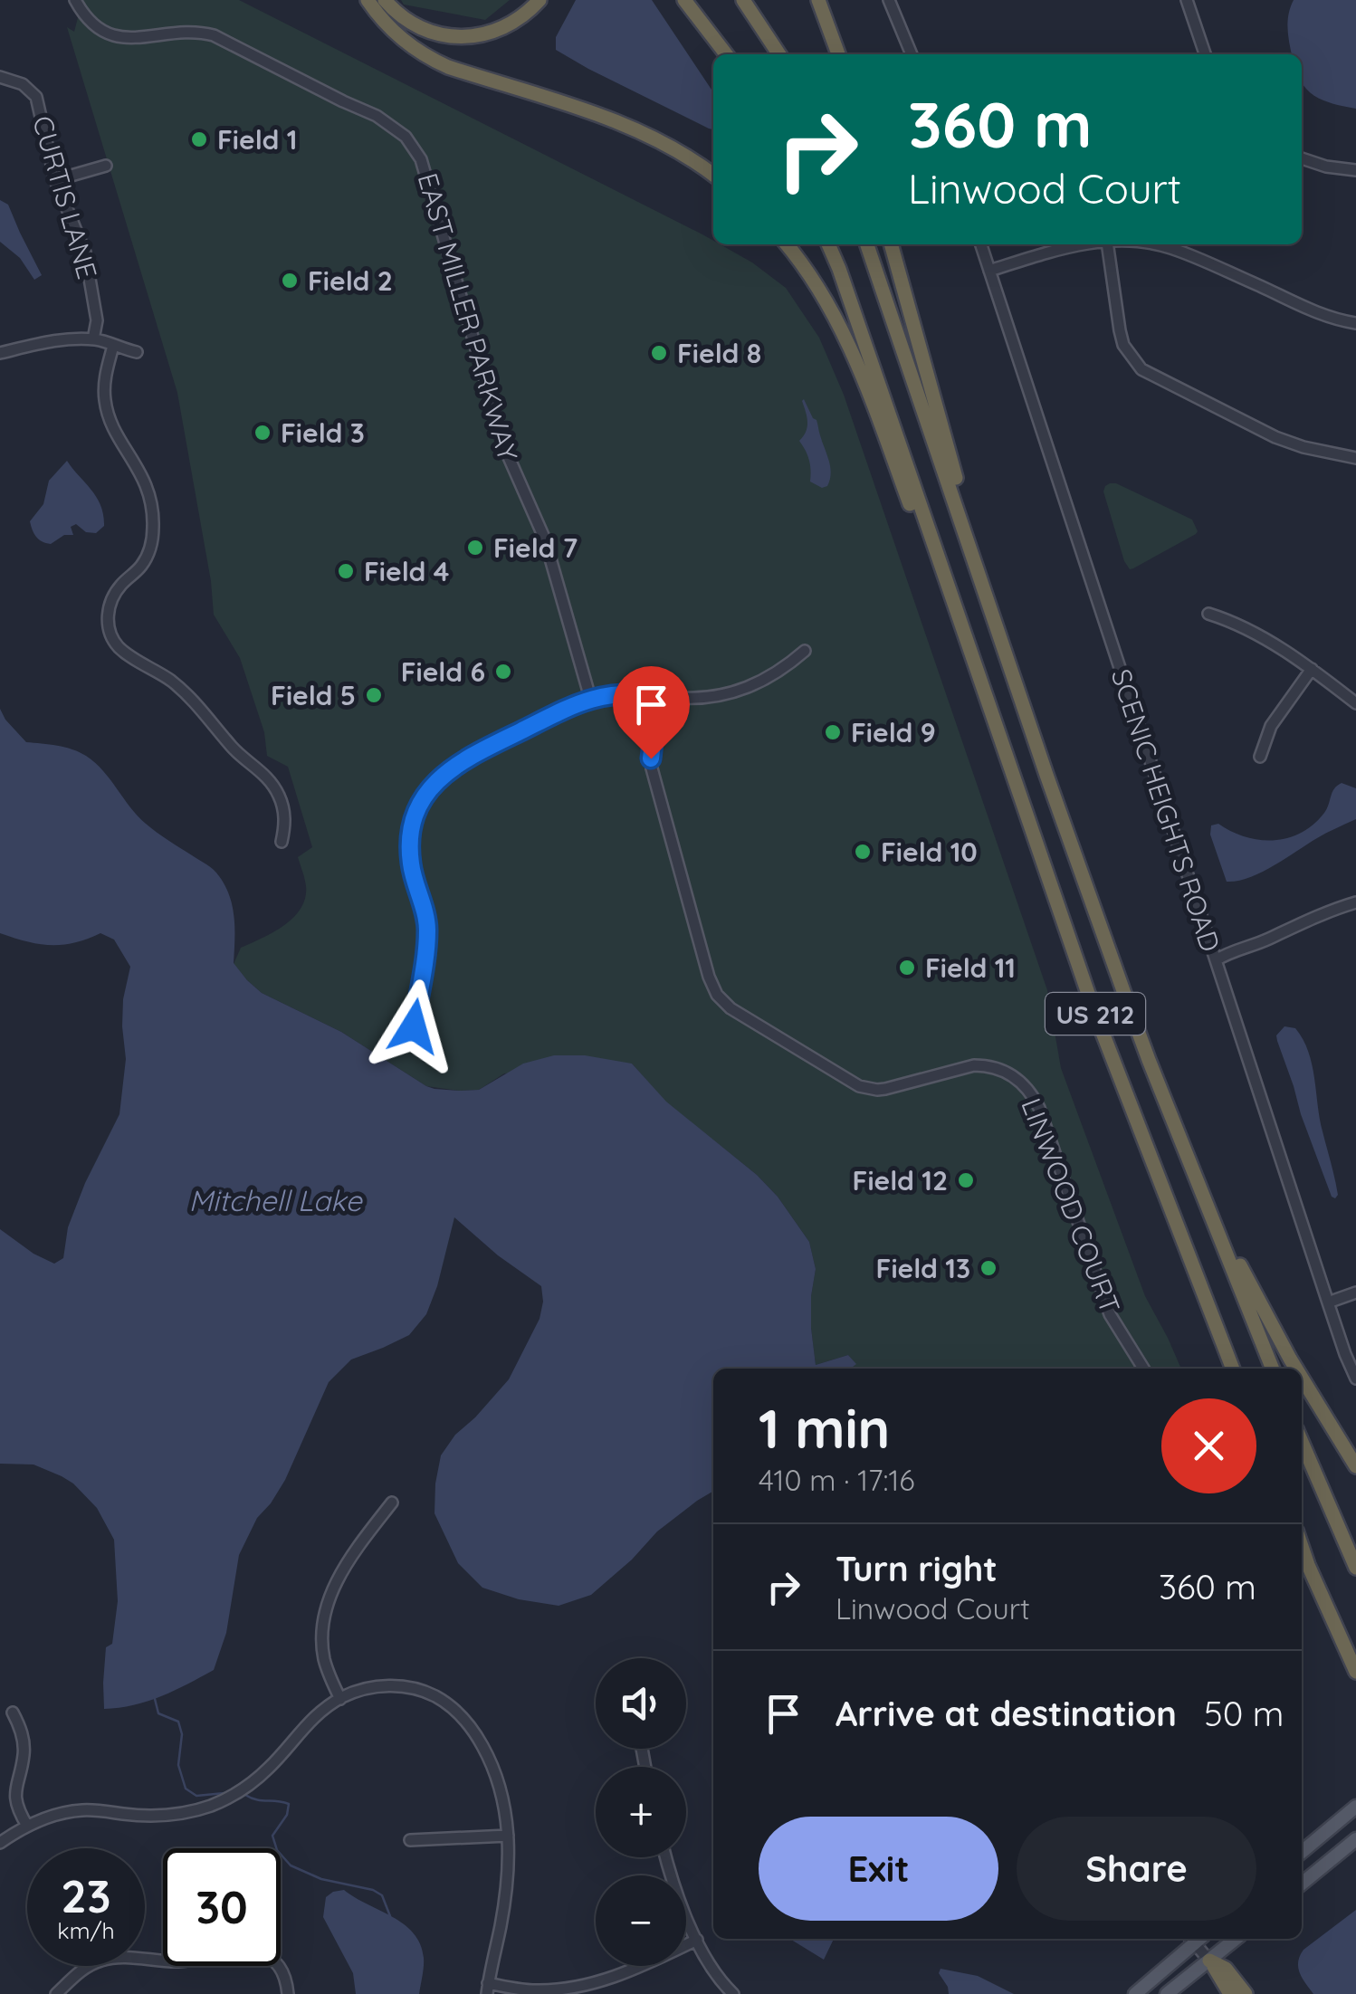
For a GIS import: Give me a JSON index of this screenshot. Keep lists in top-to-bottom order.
{
  "streets": {
    "highway": ["US 212"],
    "street": [
      "CURTIS LANE",
      "EAST MILLER PARKWAY",
      "SCENIC HEIGHTS ROAD",
      "LINWOOD COURT"
    ]
  },
  "water": ["Mitchell Lake"],
  "places": [
    "Field 1",
    "Field 2",
    "Field 8",
    "Field 3",
    "Field 7",
    "Field 4",
    "Field 6",
    "Field 5",
    "Field 9",
    "Field 10",
    "Field 11",
    "Field 12",
    "Field 13"
  ],
  "page": {
    "turn": ["360 m", "Linwood Court"],
    "heading": ["1 min", "410 m · 17:16"],
    "list": [
      {
        "name": "Turn right",
        "note": "Linwood Court",
        "value": "360 m"
      },
      {
        "name": "Arrive at destination",
        "value": "50 m"
      }
    ],
    "map_buttons": ["+", "−"],
    "buttons": ["Exit", "Share"],
    "speed": "23 km/h",
    "limit": "30"
  }
}
